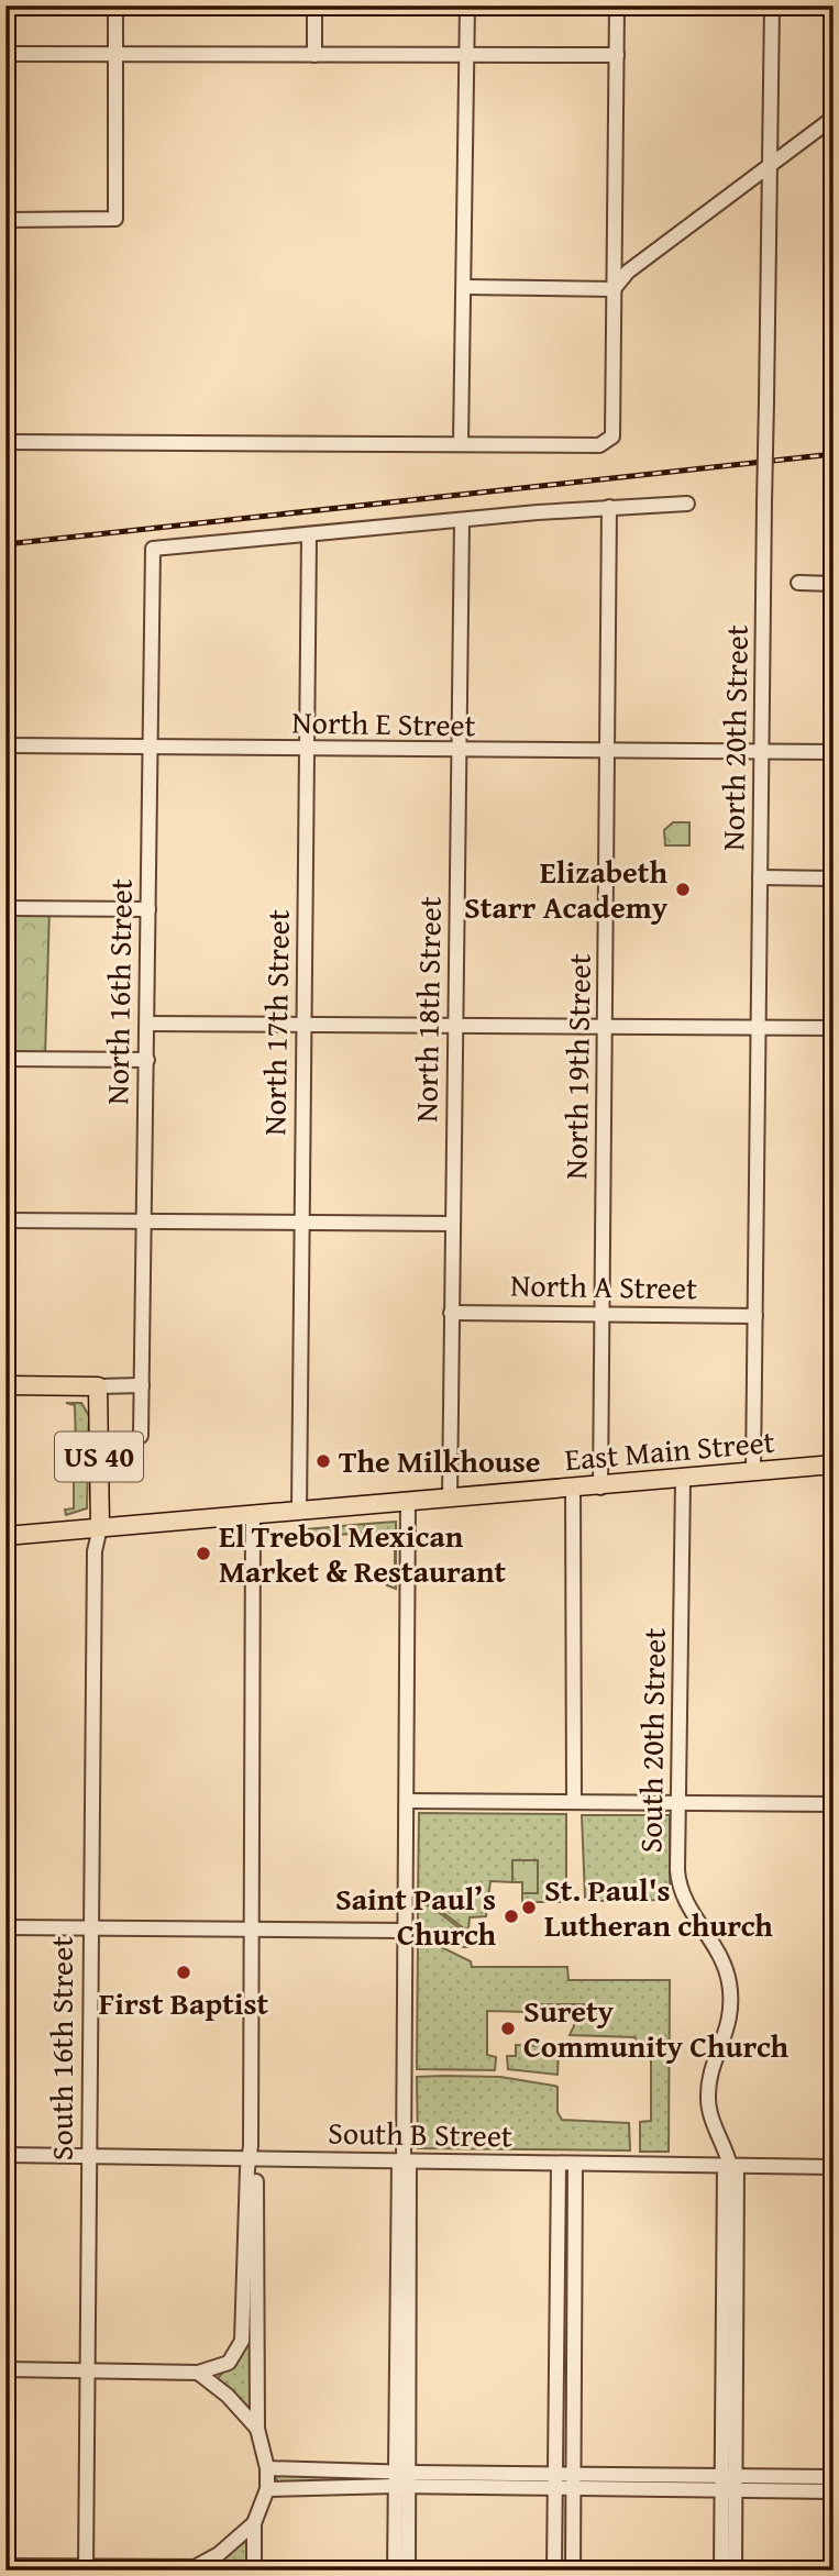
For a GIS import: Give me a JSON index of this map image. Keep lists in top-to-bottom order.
{
  "streets": {
    "main road": ["East Main Street", "US 40"],
    "street": [
      "North E Street",
      "North 20th Street",
      "North 16th Street",
      "North 18th Street",
      "North 17th Street",
      "North 19th Street",
      "North A Street",
      "South 20th Street",
      "South 16th Street",
      "South B Street"
    ]
  },
  "crossings": [
    ["North E Street", "North 20th Street"],
    ["North E Street", "North 16th Street"],
    ["North E Street", "North 18th Street"],
    ["North E Street", "North 17th Street"],
    ["North E Street", "North 19th Street"],
    ["North 20th Street", "North A Street"],
    ["North 20th Street", "East Main Street"],
    ["North 16th Street", "North 17th Street"],
    ["North 18th Street", "North A Street"],
    ["North 18th Street", "East Main Street"],
    ["North 17th Street", "East Main Street"],
    ["North 19th Street", "North A Street"],
    ["North 19th Street", "East Main Street"],
    ["East Main Street", "US 40"],
    ["East Main Street", "South 20th Street"],
    ["East Main Street", "South 16th Street"],
    ["US 40", "South 16th Street"],
    ["South 20th Street", "South B Street"],
    ["South 16th Street", "South B Street"]
  ],
  "places": [
    "Elizabeth Starr Academy",
    "The Milkhouse",
    "El Trebol Mexican Market & Restaurant",
    "St. Paul's Lutheran church",
    "Saint Paul’s Church",
    "First Baptist",
    "Surety Community Church"
  ]
}
